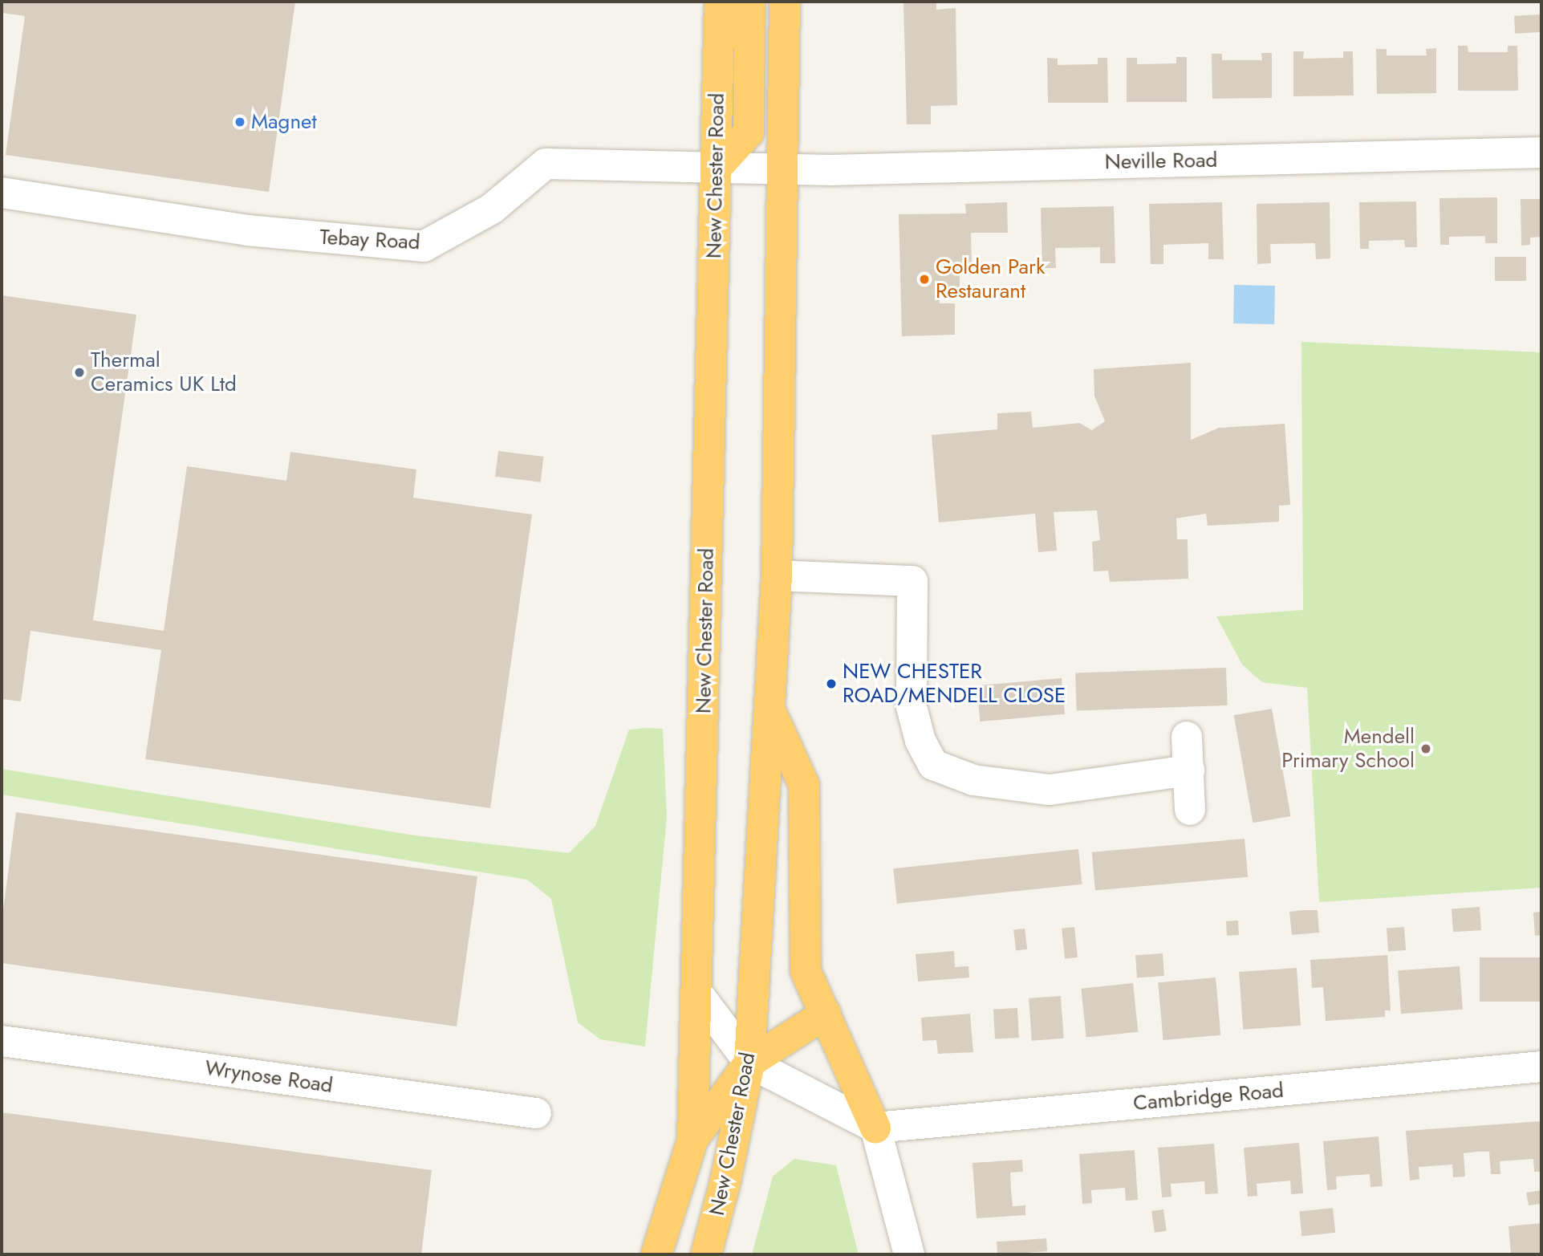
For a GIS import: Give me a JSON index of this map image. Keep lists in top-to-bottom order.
{
  "streets": {
    "highway": ["New Chester Road"],
    "street": [
      "Neville Road",
      "Tebay Road",
      "Wrynose Road",
      "Cambridge Road"
    ]
  },
  "crossings": [
    ["Neville Road", "New Chester Road"],
    ["Neville Road", "Tebay Road"],
    ["New Chester Road", "Tebay Road"]
  ],
  "places": [
    "Magnet",
    "Golden Park Restaurant",
    "Thermal Ceramics UK Ltd",
    "NEW CHESTER ROAD/MENDELL CLOSE",
    "Mendell Primary School"
  ]
}
